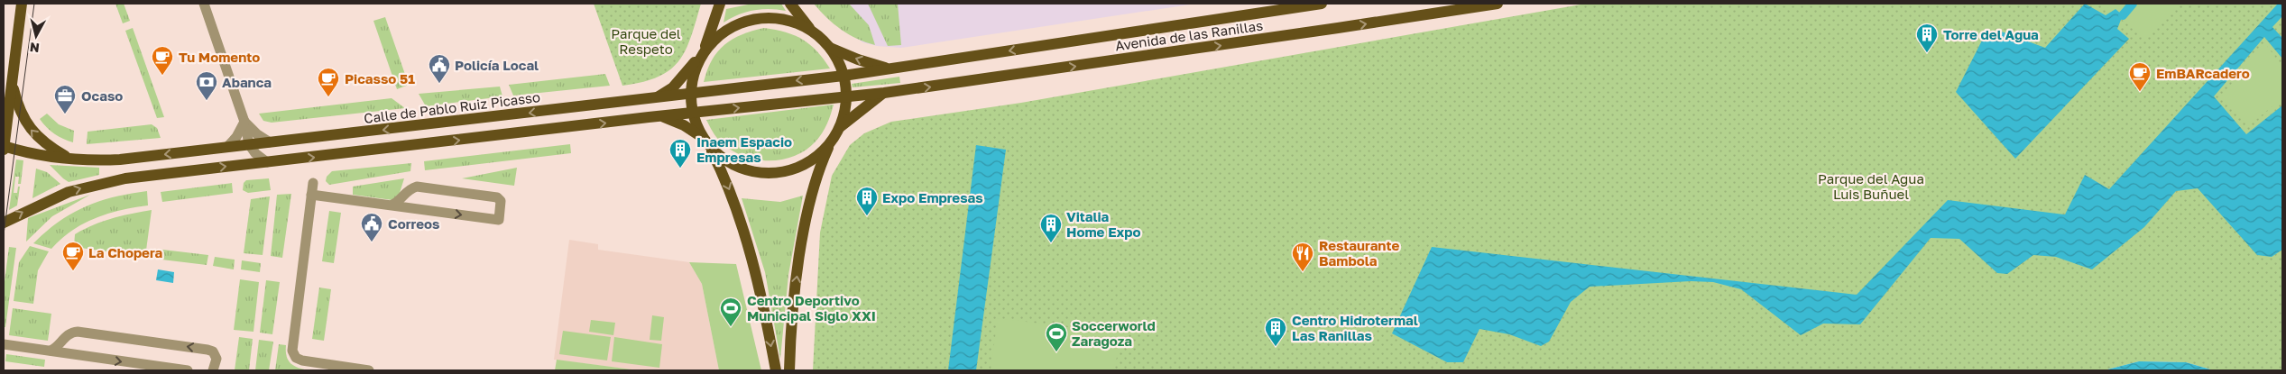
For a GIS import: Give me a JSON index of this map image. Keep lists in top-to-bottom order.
{
  "streets": {
    "main road": ["Avenida de las Ranillas", "Calle de Pablo Ruiz Picasso"]
  },
  "crossings": [
    ["Avenida de las Ranillas", "Calle de Pablo Ruiz Picasso"]
  ],
  "parks": ["Parque del Respeto", "Parque del Agua Luis Buñuel"],
  "places": {
    "building": [
      "Torre del Agua",
      "Inaem Espacio Empresas",
      "Expo Empresas",
      "Vitalia Home Expo",
      "Centro Hidrotermal Las Ranillas"
    ],
    "cafe": [
      "Tu Momento",
      "EmBARcadero",
      "Picasso 51",
      "La Chopera"
    ],
    "public building": ["Policía Local", "Correos"],
    "bank": ["Abanca"],
    "office": ["Ocaso"],
    "restaurant": ["Restaurante Bambola"],
    "sports": ["Centro Deportivo Municipal Siglo XXI", "Soccerworld Zaragoza"]
  },
  "north": "bottom"
}
